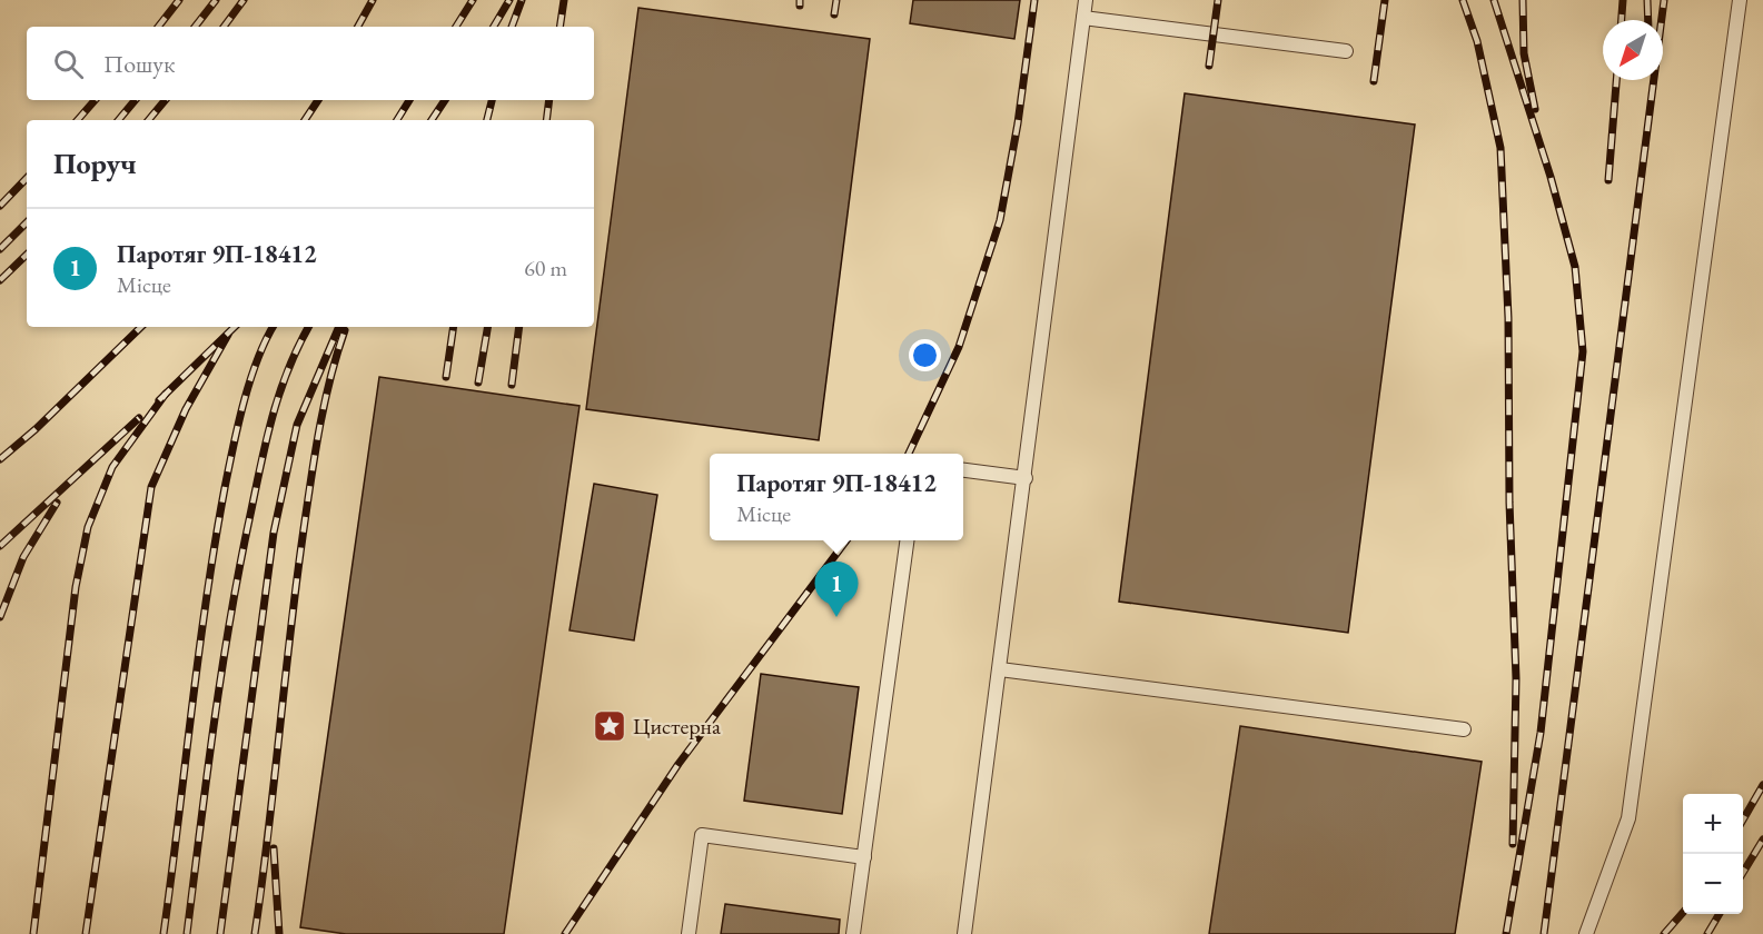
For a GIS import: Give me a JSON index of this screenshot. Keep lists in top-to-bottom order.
{
  "places": {
    "place": ["Цистерна"]
  },
  "north": "bottom left",
  "page": {
    "search": "Пошук",
    "heading": "Поруч",
    "list": [
      {
        "mark": "1",
        "name": "Паротяг 9П-18412",
        "note": "Місце",
        "value": "60 m"
      }
    ],
    "popup": ["Паротяг 9П-18412", "Місце"],
    "pins": "1",
    "map_buttons": ["+", "−"]
  }
}
